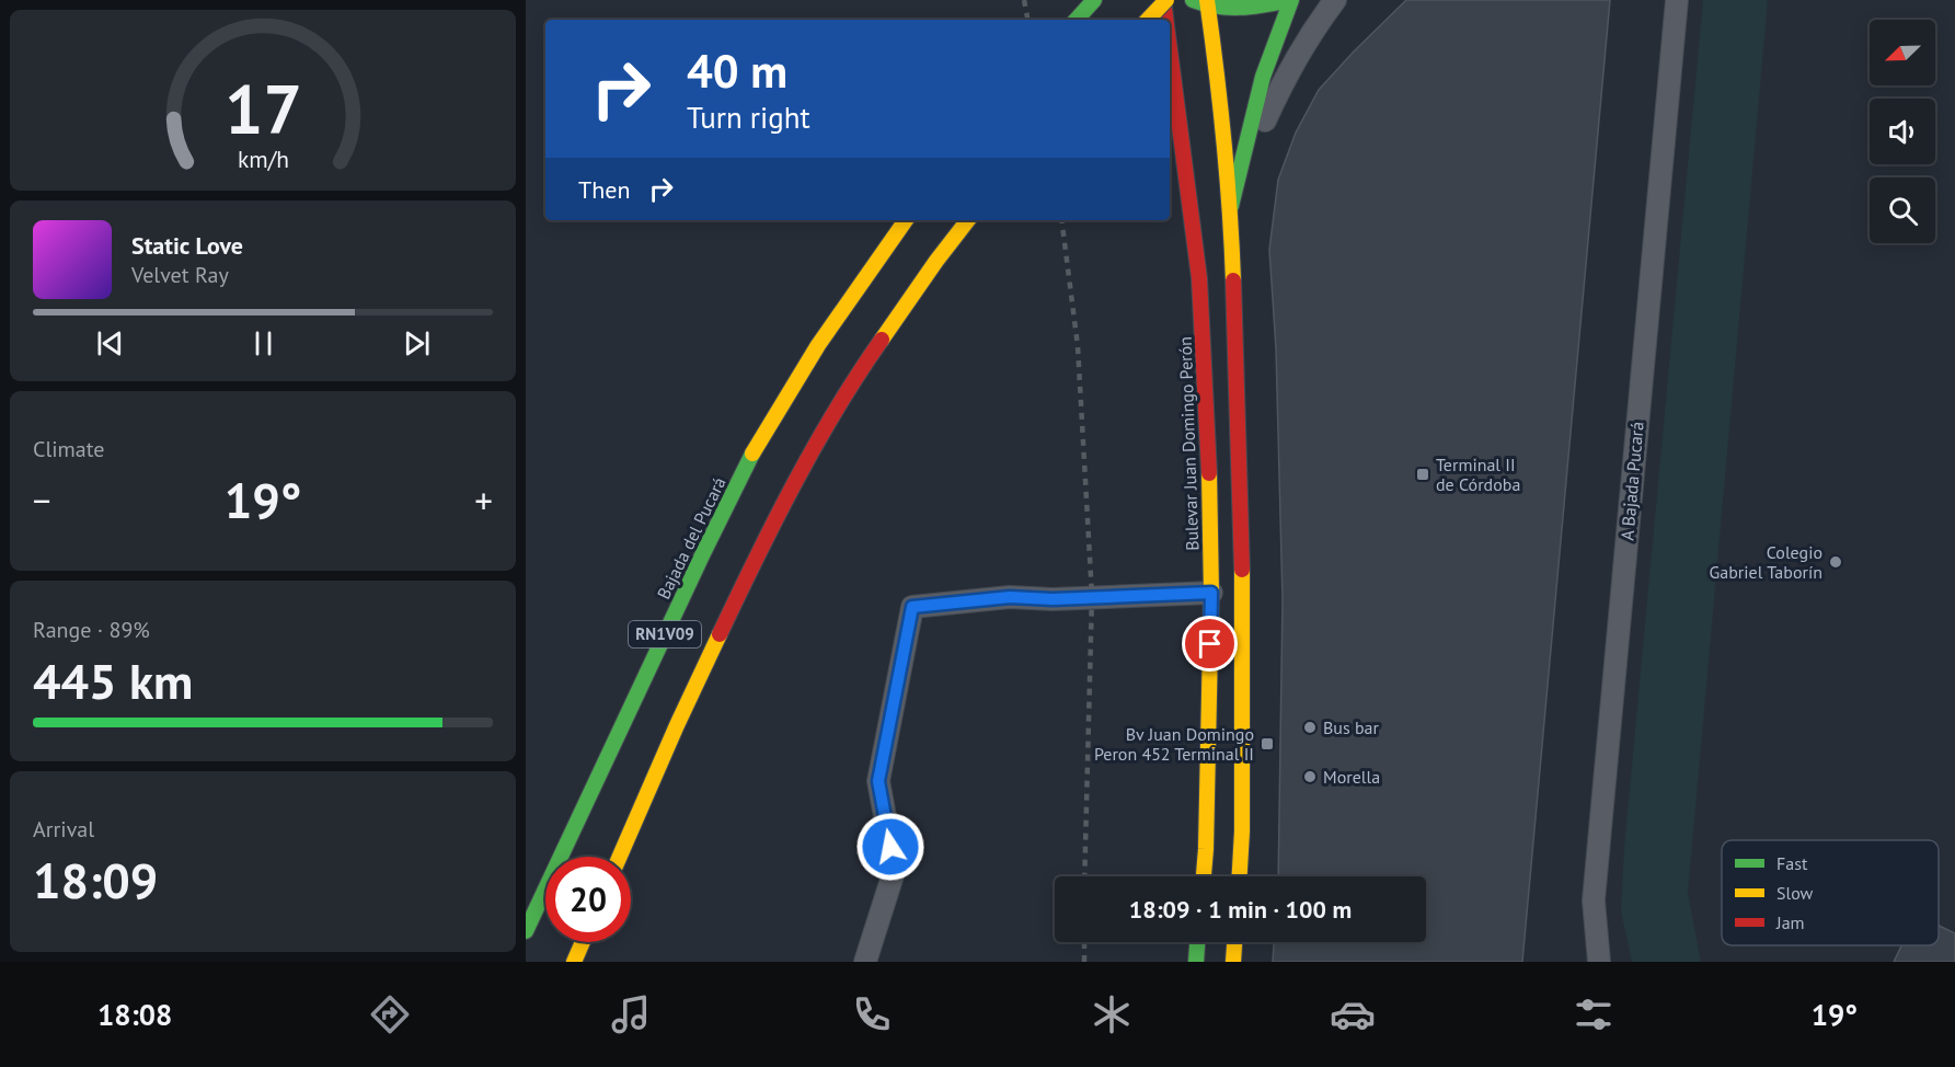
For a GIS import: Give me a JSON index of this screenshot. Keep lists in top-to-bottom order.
{
  "streets": {
    "main road": ["Bulevar Juan Domingo Perón", "Bajada del Pucará", "RN1V09"],
    "lane": ["A Bajada Pucará"]
  },
  "places": {
    "transit": ["Terminal II de Córdoba", "Bv Juan Domingo Peron 452 Terminal II"],
    "other": ["Colegio Gabriel Taborín", "Bus bar", "Morella"]
  },
  "legend": ["Fast", "Slow", "Jam"],
  "north": "bottom left",
  "page": {
    "turn": ["40 m", "Turn right"],
    "then": "Then",
    "song": ["Static Love", "Velvet Ray"],
    "tile": [
      "Climate",
      ["Range · 89%", "445 km"],
      ["Arrival", "18:09"]
    ],
    "heat": ["−", "19°", "+"],
    "limit": "20",
    "trip": "18:09 · 1 min · 100 m",
    "tabs": ["18:08", "19°"],
    "gauge": ["17", "km/h"]
  }
}
